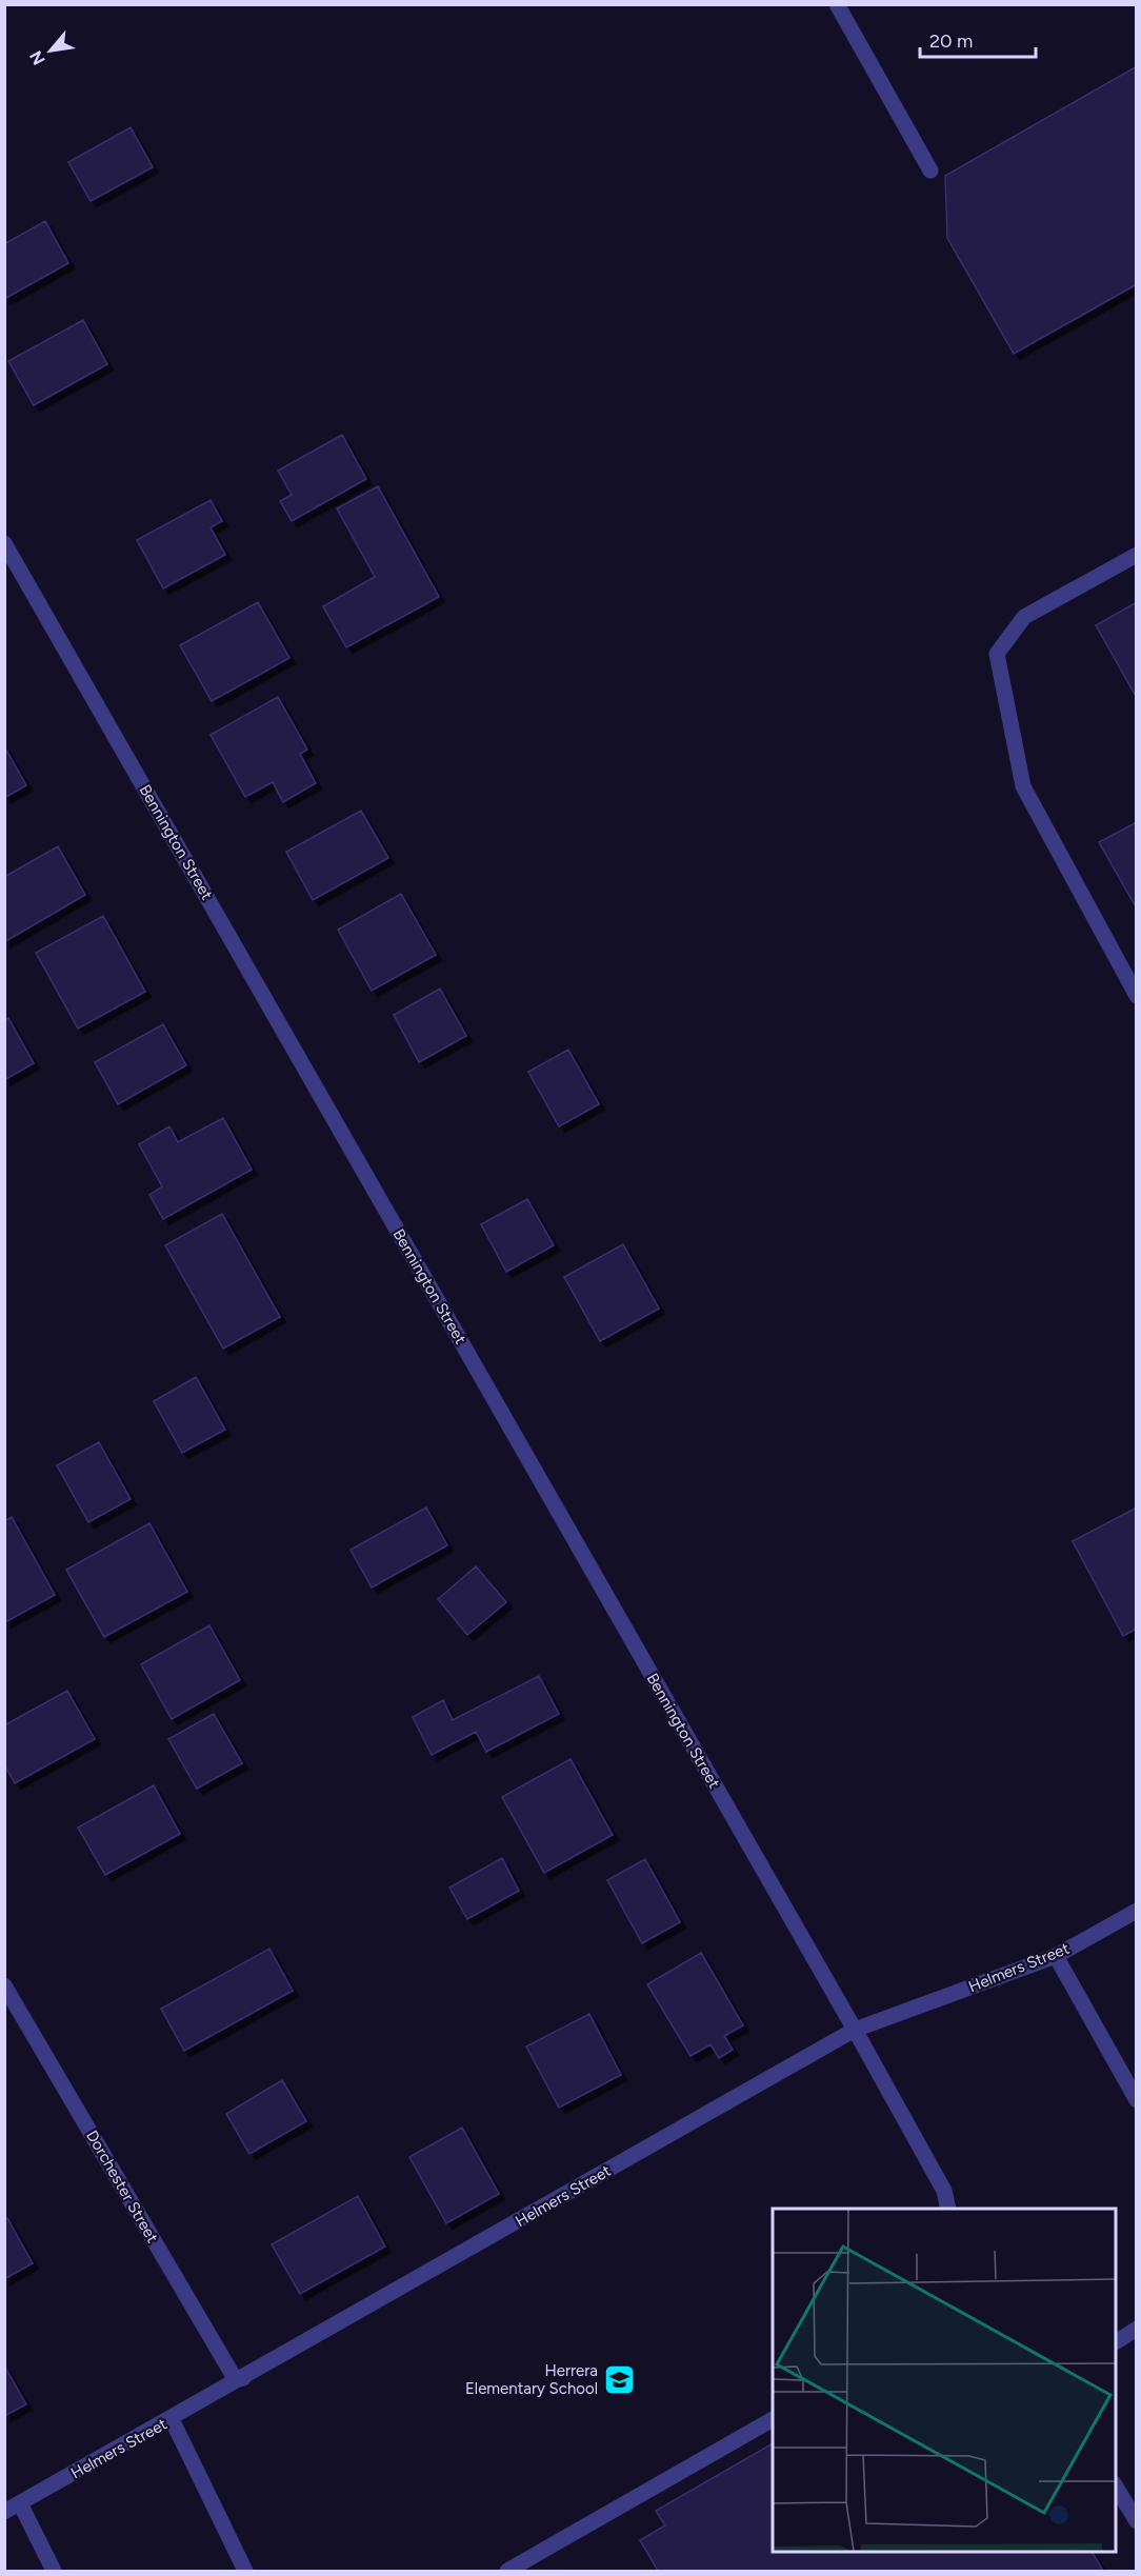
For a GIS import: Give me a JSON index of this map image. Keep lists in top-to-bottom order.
{
  "streets": {
    "street": ["Bennington Street", "Helmers Street", "Dorchester Street"]
  },
  "crossings": [
    ["Bennington Street", "Helmers Street"],
    ["Helmers Street", "Dorchester Street"]
  ],
  "places": {
    "school or university": ["Herrera Elementary School"]
  },
  "scale_bar": "20 m",
  "north": "bottom left"
}
